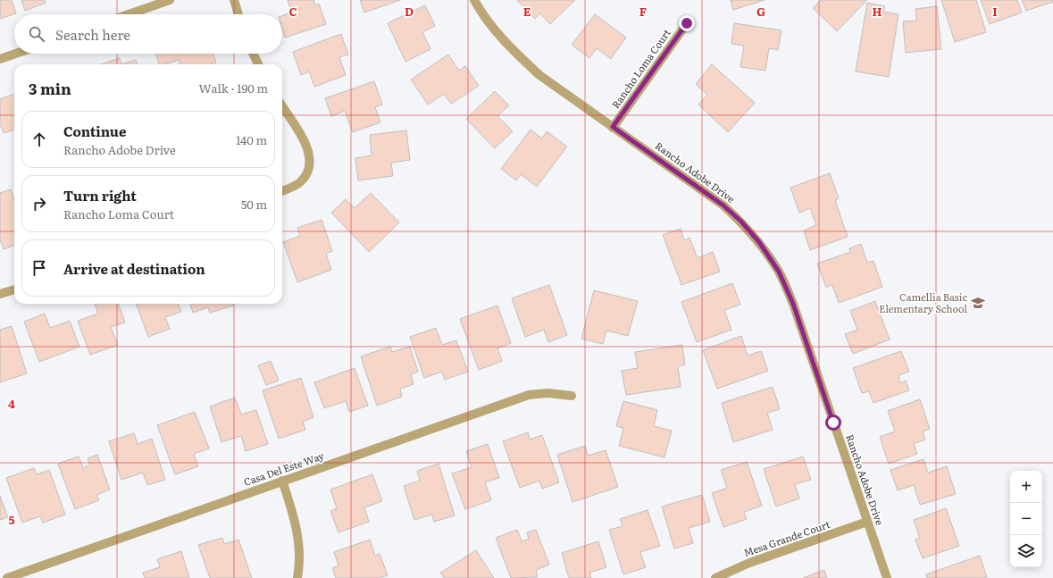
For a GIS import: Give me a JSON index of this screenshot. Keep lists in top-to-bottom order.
{
  "streets": {
    "street": [
      "Rancho Loma Court",
      "Rancho Adobe Drive",
      "Casa Del Este Way",
      "Mesa Grande Court"
    ]
  },
  "crossings": [
    ["Rancho Loma Court", "Rancho Adobe Drive"],
    ["Rancho Adobe Drive", "Mesa Grande Court"]
  ],
  "places": {
    "school or university": ["Camellia Basic Elementary School"]
  },
  "page": {
    "search": "Search here",
    "heading": ["3 min", "Walk · 190 m"],
    "list": [
      ["Continue", "Rancho Adobe Drive", "140 m"],
      ["Turn right", "Rancho Loma Court", "50 m"],
      "Arrive at destination"
    ],
    "map_buttons": ["+", "−"]
  },
  "grid": {
    "columns": [
      "C",
      "D",
      "E",
      "F",
      "G",
      "H",
      "I"
    ],
    "rows": ["4", "5"]
  }
}
